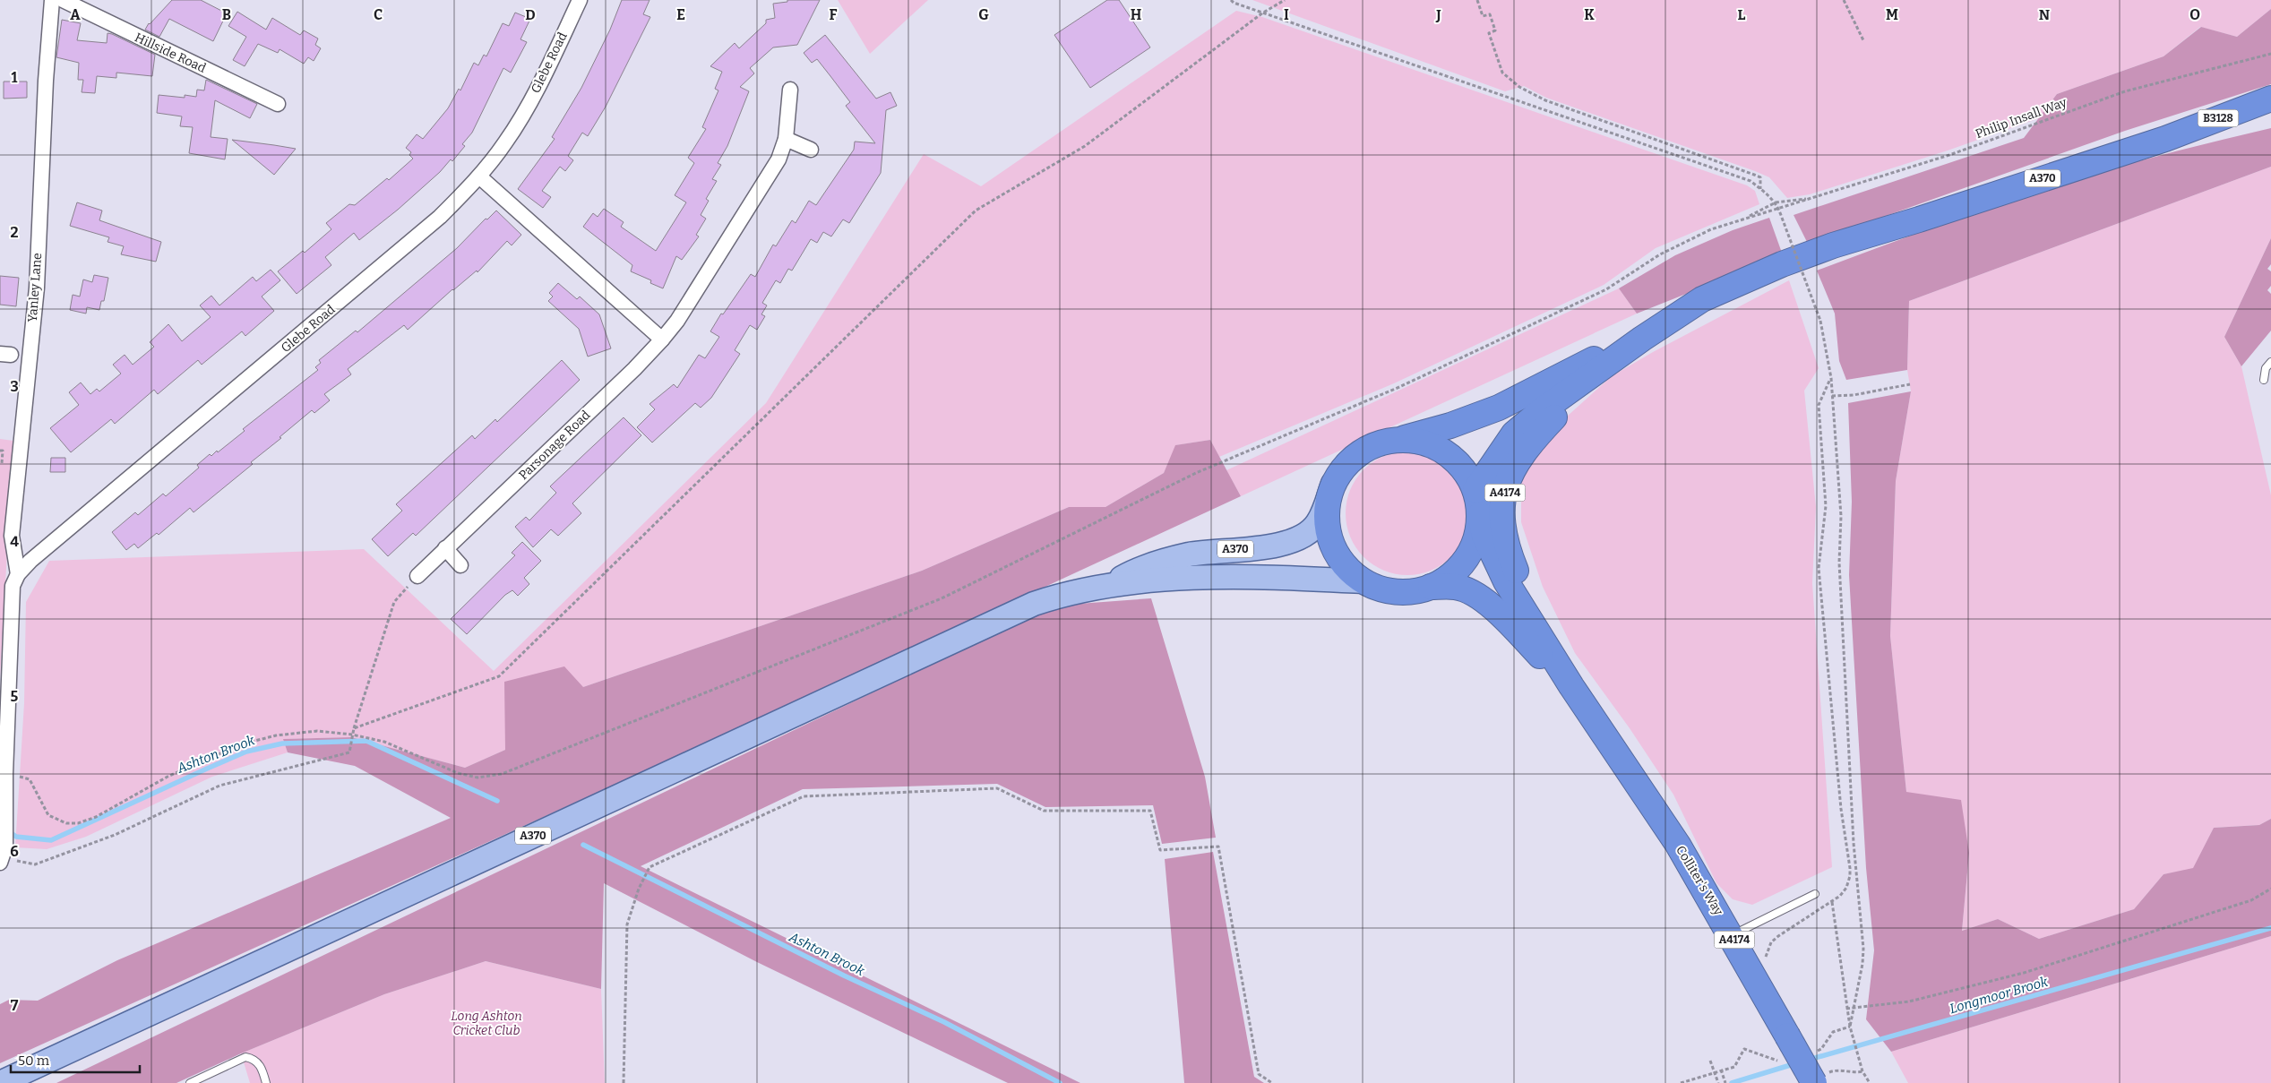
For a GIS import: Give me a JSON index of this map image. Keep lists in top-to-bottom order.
{
  "streets": {
    "highway": [
      "B3128",
      "A370",
      "A4174",
      "Colliter's Way"
    ],
    "street": [
      "Hillside Road",
      "Glebe Road",
      "Yanley Lane",
      "Parsonage Road"
    ],
    "path": ["Philip Insall Way"]
  },
  "crossings": [
    ["Glebe Road", "Yanley Lane"],
    ["B3128", "A370"],
    ["A370", "A4174"],
    ["A370", "Colliter's Way"],
    ["A4174", "Colliter's Way"]
  ],
  "water": ["Ashton Brook", "Longmoor Brook"],
  "parks": ["Long Ashton Cricket Club"],
  "scale_bar": "50 m",
  "grid": {
    "columns": [
      "A",
      "B",
      "C",
      "D",
      "E",
      "F",
      "G",
      "H",
      "I",
      "J",
      "K",
      "L",
      "M",
      "N",
      "O"
    ],
    "rows": [
      "1",
      "2",
      "3",
      "4",
      "5",
      "6",
      "7"
    ]
  }
}
